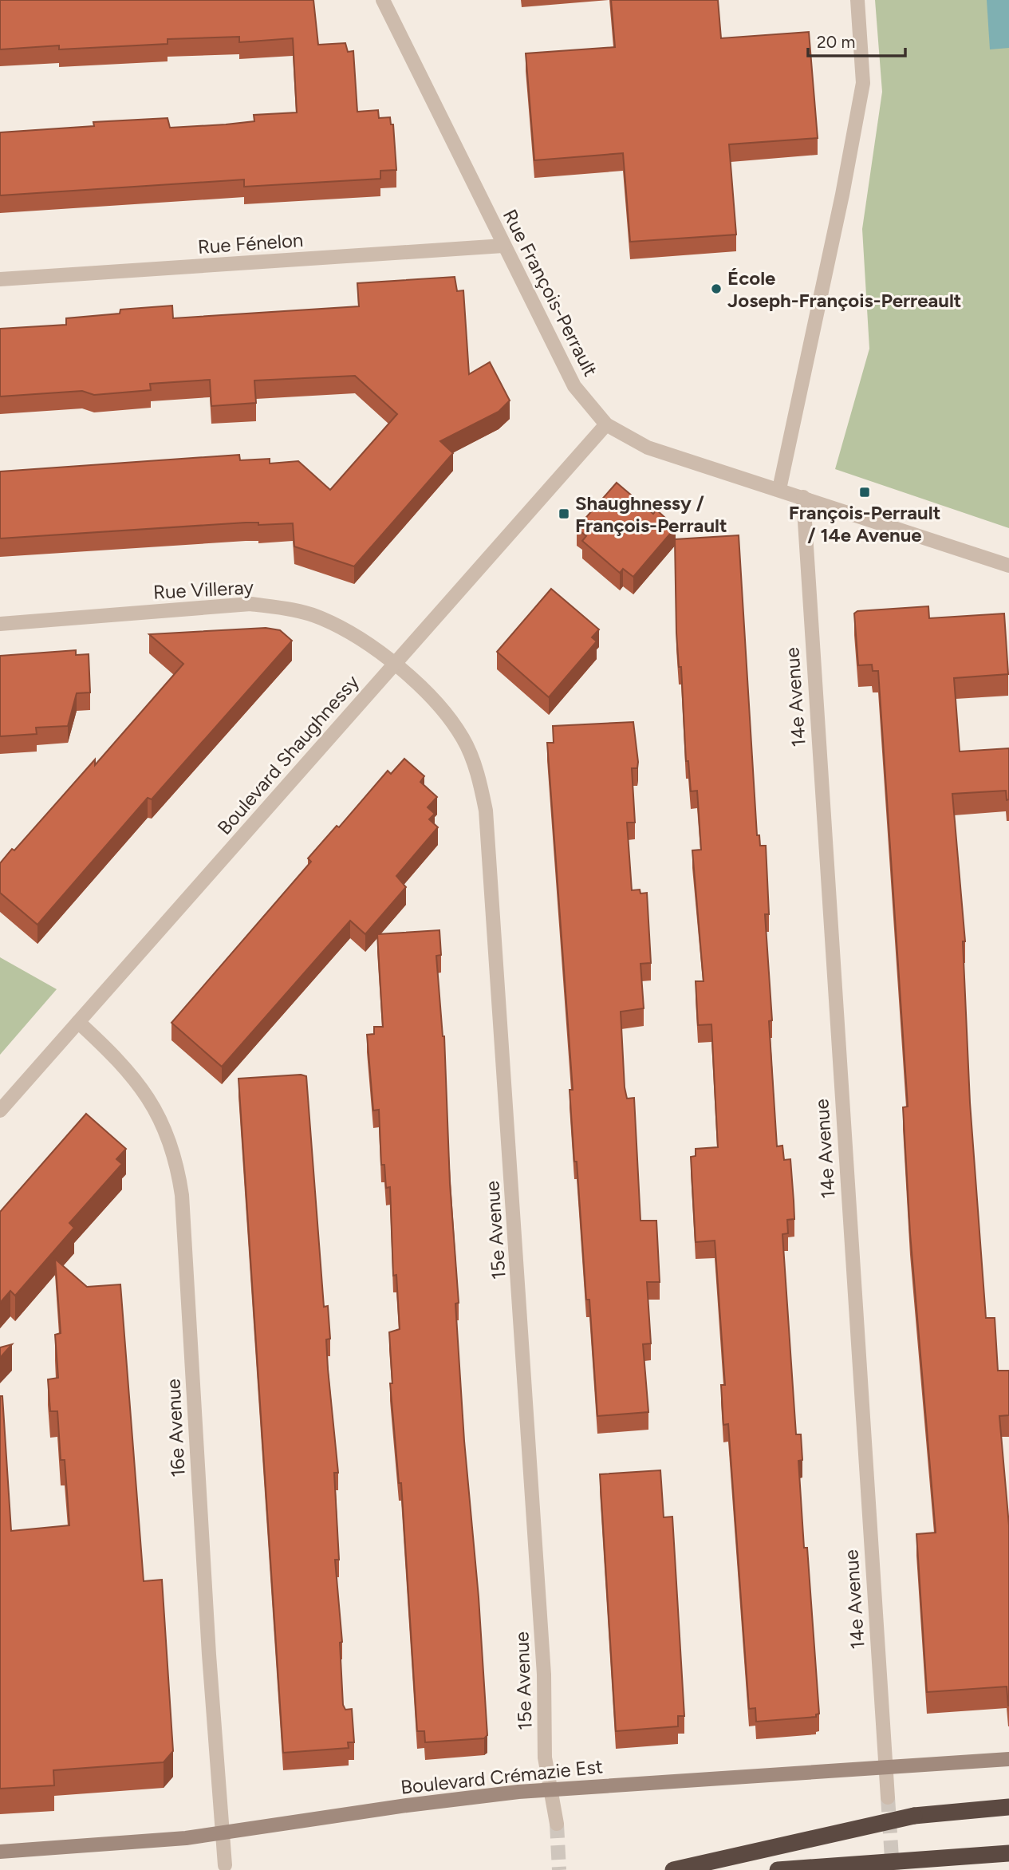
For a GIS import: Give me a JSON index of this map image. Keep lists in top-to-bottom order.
{
  "streets": {
    "main road": ["Boulevard Crémazie Est"],
    "street": [
      "Rue Fénelon",
      "Rue François-Perrault",
      "Rue Villeray",
      "14e Avenue",
      "Boulevard Shaughnessy",
      "15e Avenue",
      "16e Avenue"
    ]
  },
  "crossings": [
    ["Rue Fénelon", "Rue François-Perrault"],
    ["Rue François-Perrault", "14e Avenue"],
    ["Rue François-Perrault", "Boulevard Shaughnessy"],
    ["Rue Villeray", "Boulevard Shaughnessy"],
    ["Rue Villeray", "15e Avenue"],
    ["14e Avenue", "Boulevard Crémazie Est"],
    ["Boulevard Shaughnessy", "15e Avenue"],
    ["Boulevard Shaughnessy", "16e Avenue"],
    ["15e Avenue", "Boulevard Crémazie Est"],
    ["16e Avenue", "Boulevard Crémazie Est"]
  ],
  "places": {
    "other": ["École Joseph-François-Perreault"],
    "transit": ["François-Perrault / 14e Avenue", "Shaughnessy / François-Perrault"]
  },
  "scale_bar": "20 m"
}
